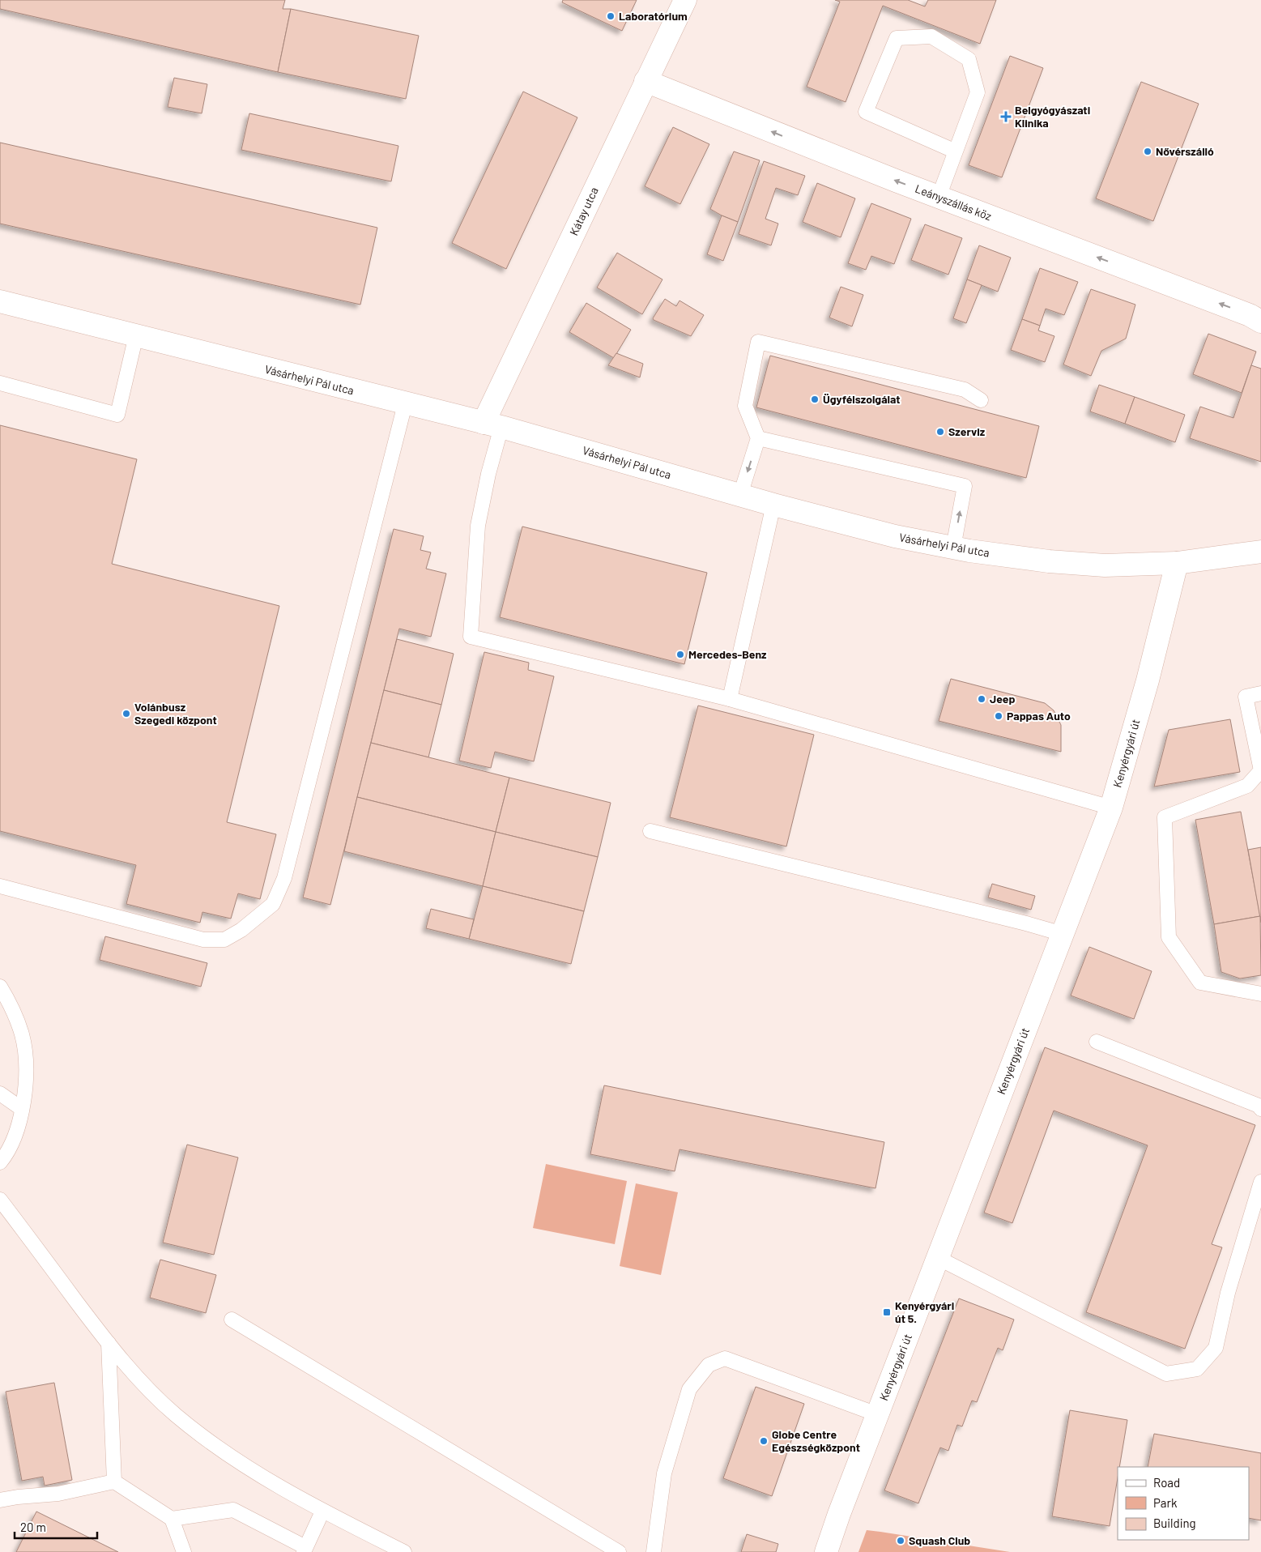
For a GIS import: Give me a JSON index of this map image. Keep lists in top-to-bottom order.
{
  "streets": {
    "street": [
      "Leányszállás köz",
      "Kátay utca",
      "Vásárhelyi Pál utca",
      "Kenyérgyári út"
    ]
  },
  "crossings": [
    ["Leányszállás köz", "Kátay utca"],
    ["Kátay utca", "Vásárhelyi Pál utca"],
    ["Vásárhelyi Pál utca", "Kenyérgyári út"]
  ],
  "one_way": ["Leányszállás köz"],
  "places": {
    "other": [
      "Laboratórium",
      "Nővérszálló",
      "Ügyfélszolgálat",
      "Szerviz",
      "Mercedes-Benz",
      "Jeep",
      "Volánbusz Szegedi központ",
      "Pappas Auto",
      "Globe Centre Egészségközpont",
      "Squash Club"
    ],
    "health": ["Belgyógyászati Klinika"],
    "transit": ["Kenyérgyári út 5."]
  },
  "legend": ["Road", "Park", "Building"],
  "scale_bar": "20 m"
}
